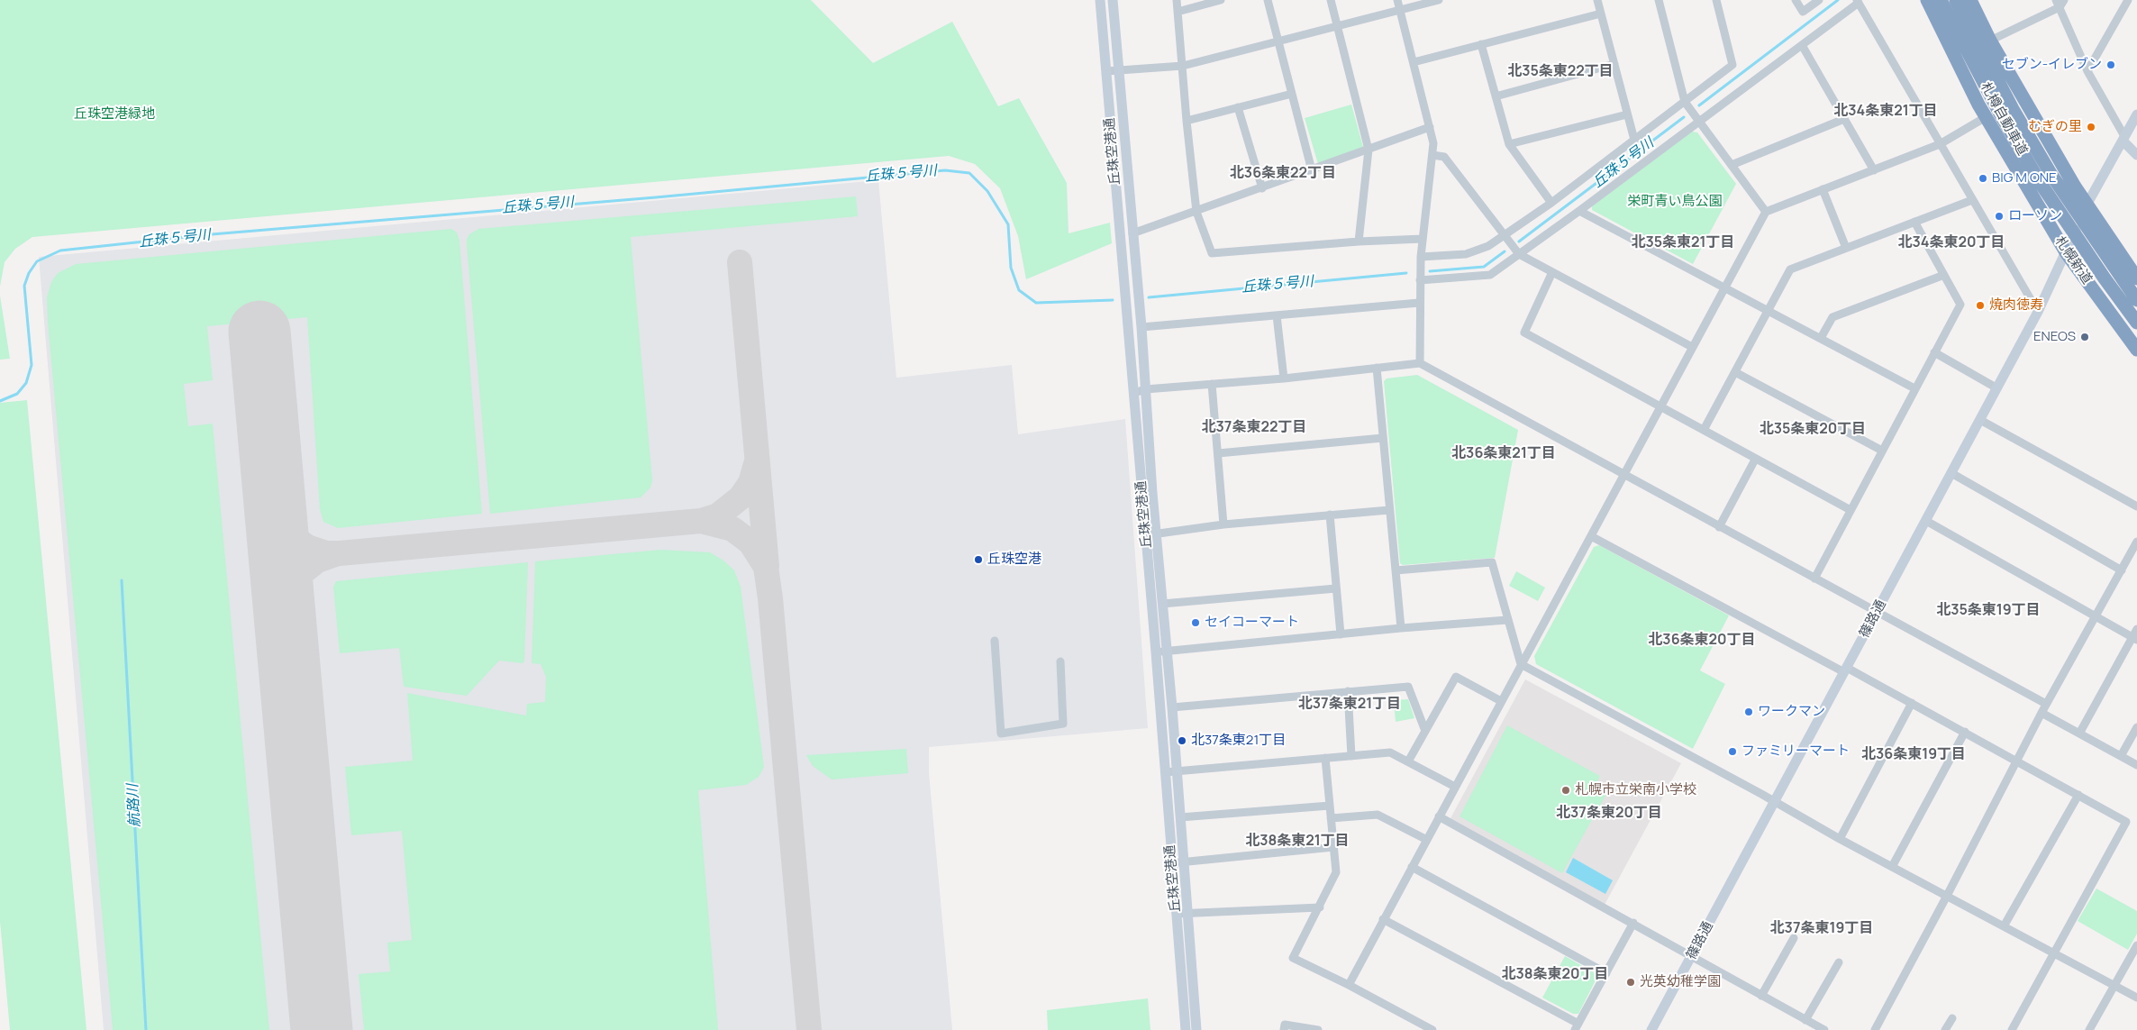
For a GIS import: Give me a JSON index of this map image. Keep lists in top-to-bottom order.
{
  "streets": {
    "highway": ["札樽自動車道", "札幌新道"],
    "main road": ["丘珠空港通", "篠路通"]
  },
  "crossings": [
    ["札幌新道", "篠路通"]
  ],
  "districts": [
    "北35条東22丁目",
    "北34条東21丁目",
    "北36条東22丁目",
    "北35条東21丁目",
    "北34条東20丁目",
    "北37条東22丁目",
    "北35条東20丁目",
    "北36条東21丁目",
    "北35条東19丁目",
    "北36条東20丁目",
    "北37条東21丁目",
    "北36条東19丁目",
    "北37条東20丁目",
    "北38条東21丁目",
    "北37条東19丁目",
    "北38条東20丁目"
  ],
  "water": ["丘珠５号川", "航路川"],
  "parks": ["丘珠空港緑地", "栄町青い鳥公園"],
  "places": [
    "セブン-イレブン",
    "むぎの里",
    "BIG M ONE",
    "ローソン",
    "焼肉徳寿",
    "ENEOS",
    "丘珠空港",
    "セイコーマート",
    "ワークマン",
    "北37条東21丁目",
    "ファミリーマート",
    "札幌市立栄南小学校",
    "光英幼稚学園"
  ]
}
